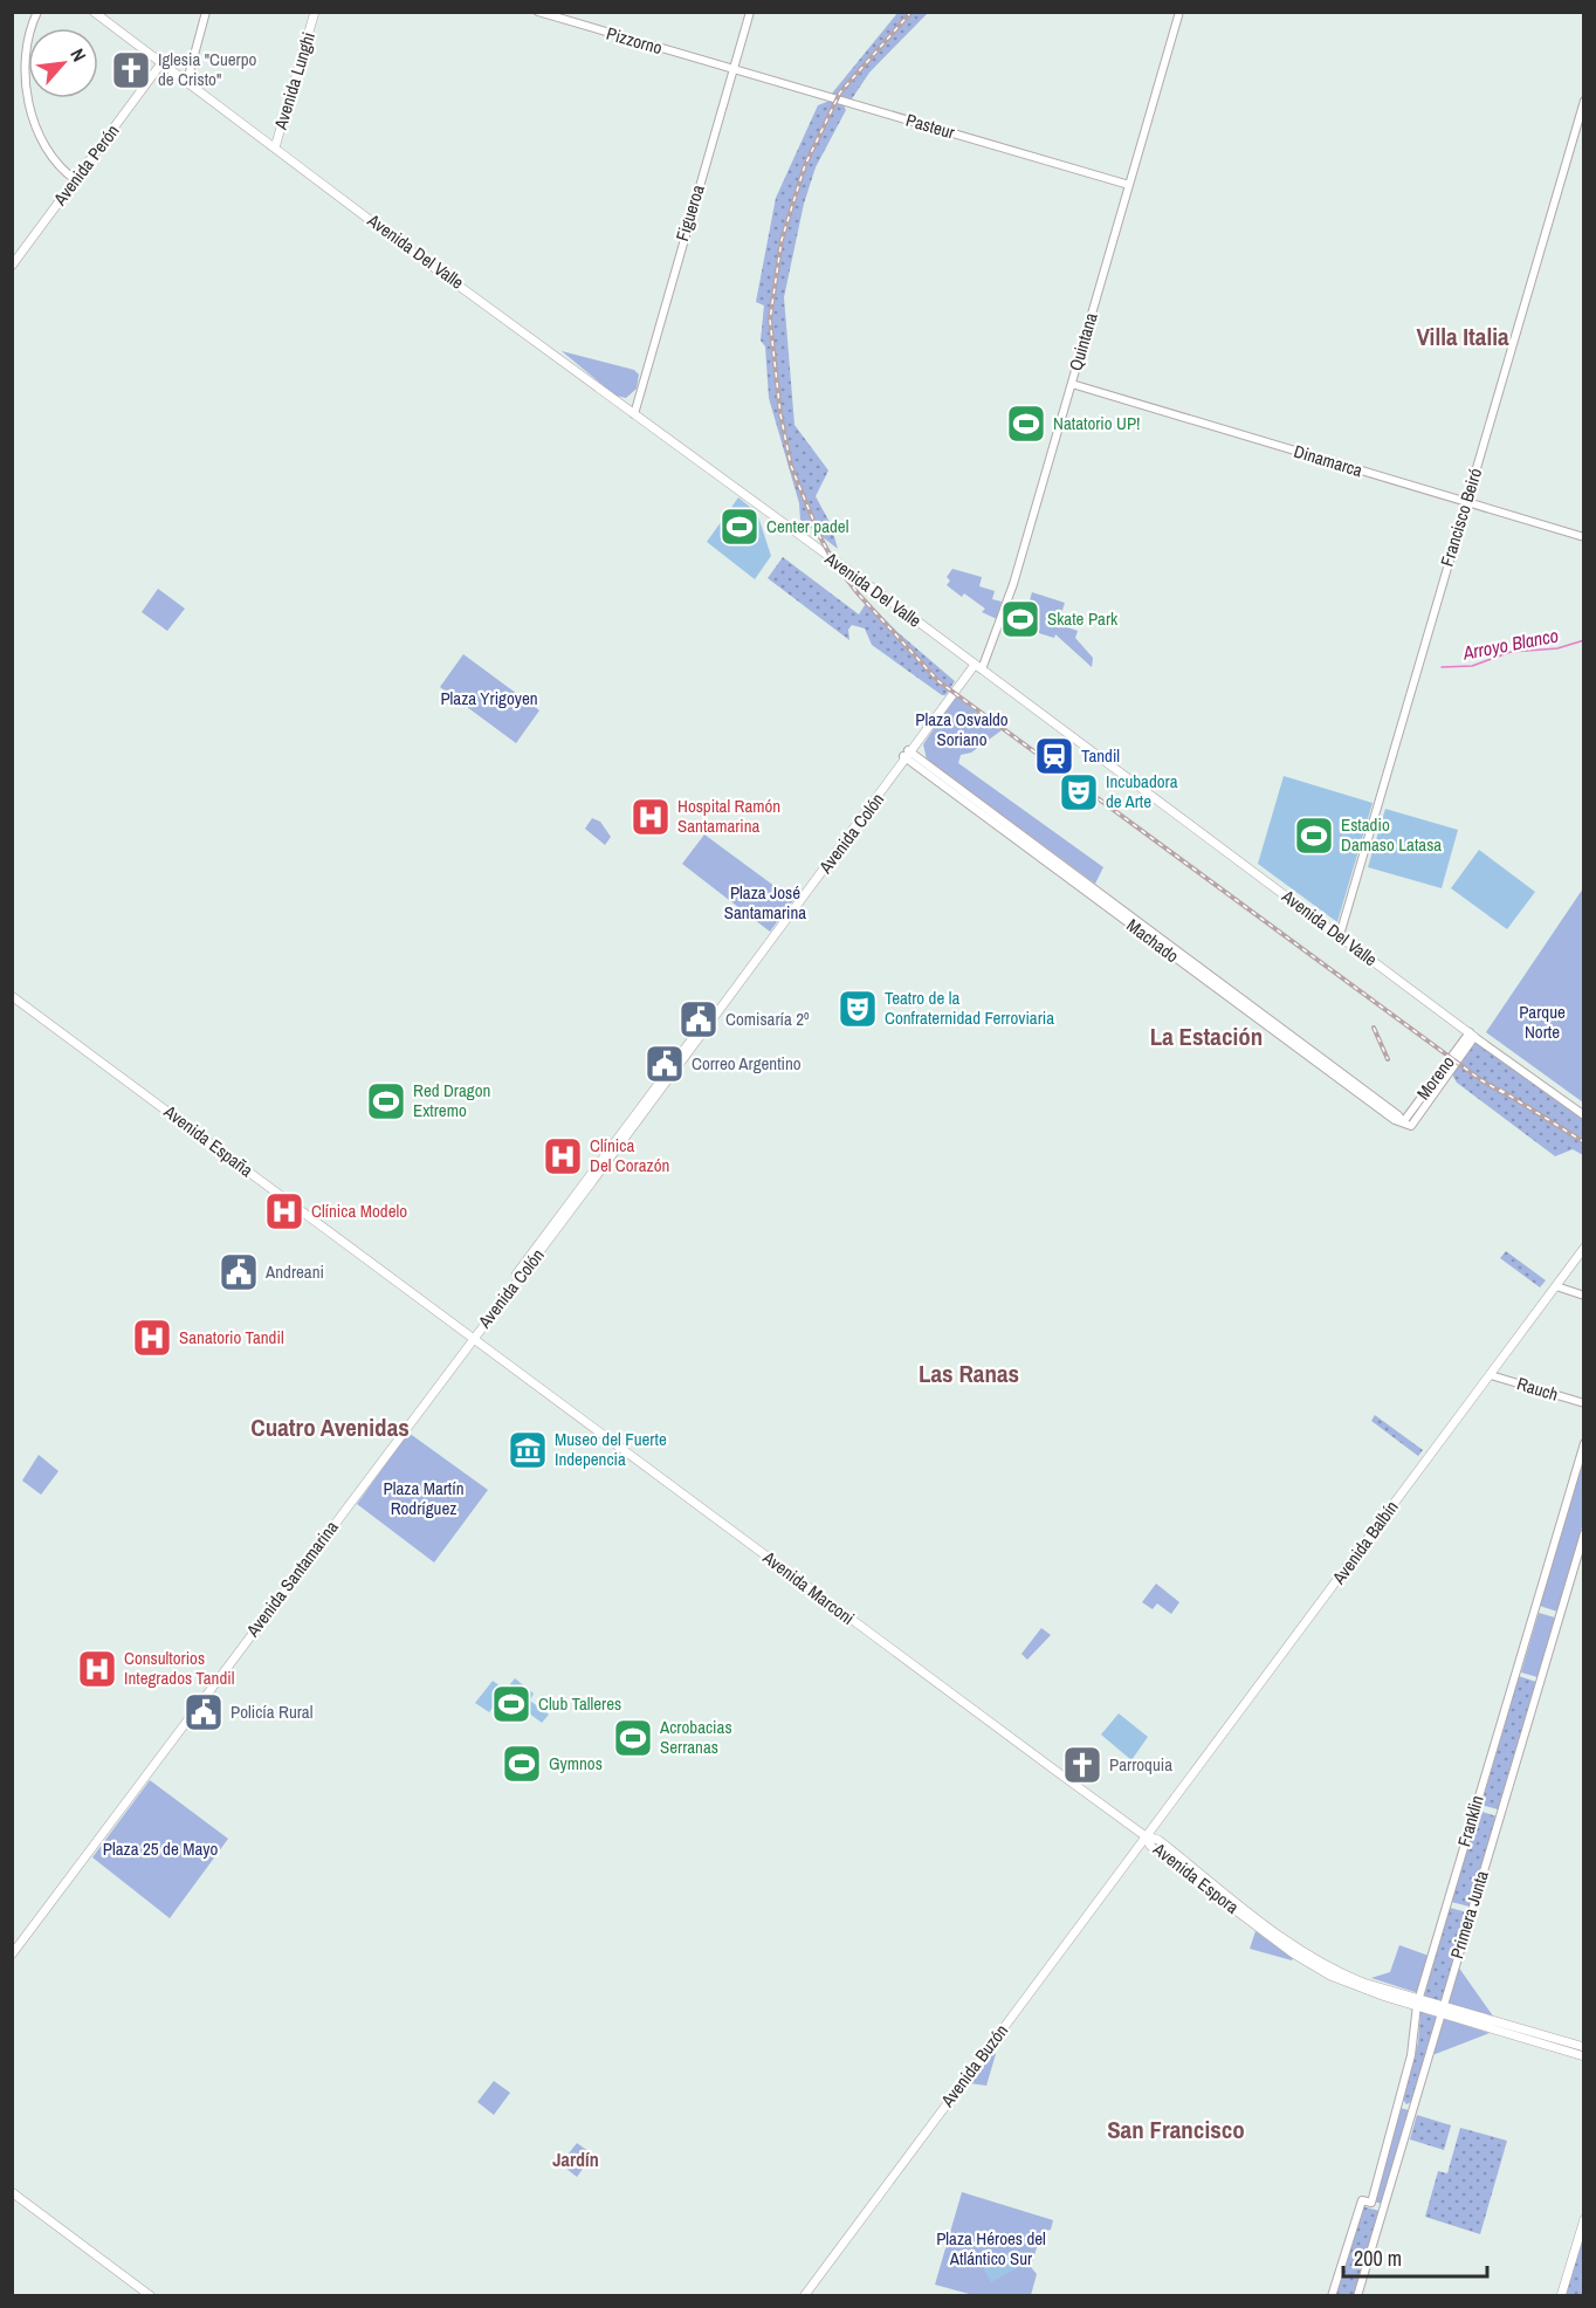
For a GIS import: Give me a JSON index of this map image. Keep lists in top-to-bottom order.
{
  "streets": {
    "main road": [
      "Avenida Lunghi",
      "Avenida Perón",
      "Avenida Del Valle",
      "Avenida Colón",
      "Avenida España",
      "Avenida Balbín",
      "Avenida Santamarina",
      "Avenida Marconi",
      "Avenida Espora",
      "Avenida Buzón"
    ],
    "street": [
      "Pizzorno",
      "Pasteur",
      "Figueroa",
      "Quintana",
      "Dinamarca",
      "Francisco Beiró",
      "Machado",
      "Moreno",
      "Rauch",
      "Franklin",
      "Primera Junta"
    ]
  },
  "crossings": [
    ["Pizzorno", "Pasteur"],
    ["Pizzorno", "Figueroa"],
    ["Avenida Lunghi", "Avenida Del Valle"],
    ["Pasteur", "Figueroa"],
    ["Pasteur", "Quintana"],
    ["Avenida Perón", "Avenida Del Valle"],
    ["Figueroa", "Avenida Del Valle"],
    ["Avenida Del Valle", "Quintana"],
    ["Avenida Del Valle", "Francisco Beiró"],
    ["Avenida Del Valle", "Avenida Colón"],
    ["Avenida Del Valle", "Moreno"],
    ["Quintana", "Dinamarca"],
    ["Quintana", "Avenida Colón"],
    ["Dinamarca", "Francisco Beiró"],
    ["Avenida Colón", "Machado"],
    ["Avenida Colón", "Avenida España"],
    ["Avenida Colón", "Avenida Santamarina"],
    ["Avenida Colón", "Avenida Marconi"],
    ["Machado", "Moreno"],
    ["Avenida España", "Avenida Santamarina"],
    ["Avenida España", "Avenida Marconi"],
    ["Rauch", "Avenida Balbín"],
    ["Avenida Balbín", "Avenida Marconi"],
    ["Avenida Balbín", "Avenida Espora"],
    ["Avenida Balbín", "Avenida Buzón"],
    ["Avenida Santamarina", "Avenida Marconi"],
    ["Avenida Marconi", "Avenida Espora"],
    ["Avenida Marconi", "Avenida Buzón"],
    ["Franklin", "Avenida Espora"],
    ["Avenida Espora", "Primera Junta"],
    ["Avenida Espora", "Avenida Buzón"]
  ],
  "districts": [
    "Villa Italia",
    "La Estación",
    "Las Ranas",
    "Cuatro Avenidas",
    "San Francisco",
    "Jardín"
  ],
  "water": ["Arroyo Blanco"],
  "parks": [
    "Plaza Yrigoyen",
    "Plaza Osvaldo Soriano",
    "Plaza José Santamarina",
    "Parque Norte",
    "Plaza Martín Rodríguez",
    "Plaza 25 de Mayo",
    "Plaza Héroes del Atlántico Sur"
  ],
  "places": {
    "church": ["Iglesia \"Cuerpo de Cristo\"", "Parroquia"],
    "sports": [
      "Natatorio UP!",
      "Center padel",
      "Skate Park",
      "Estadio Damaso Latasa",
      "Red Dragon Extremo",
      "Club Talleres",
      "Acrobacias Serranas",
      "Gymnos"
    ],
    "station": ["Tandil"],
    "theatre": ["Incubadora de Arte", "Teatro de la Confraternidad Ferroviaria"],
    "hospital": [
      "Hospital Ramón Santamarina",
      "Clínica Del Corazón",
      "Clínica Modelo",
      "Sanatorio Tandil",
      "Consultorios Integrados Tandil"
    ],
    "public building": [
      "Comisaría 2º",
      "Correo Argentino",
      "Andreani",
      "Policía Rural"
    ],
    "museum": ["Museo del Fuerte Indepencia"]
  },
  "scale_bar": "200 m",
  "north": "top right"
}
